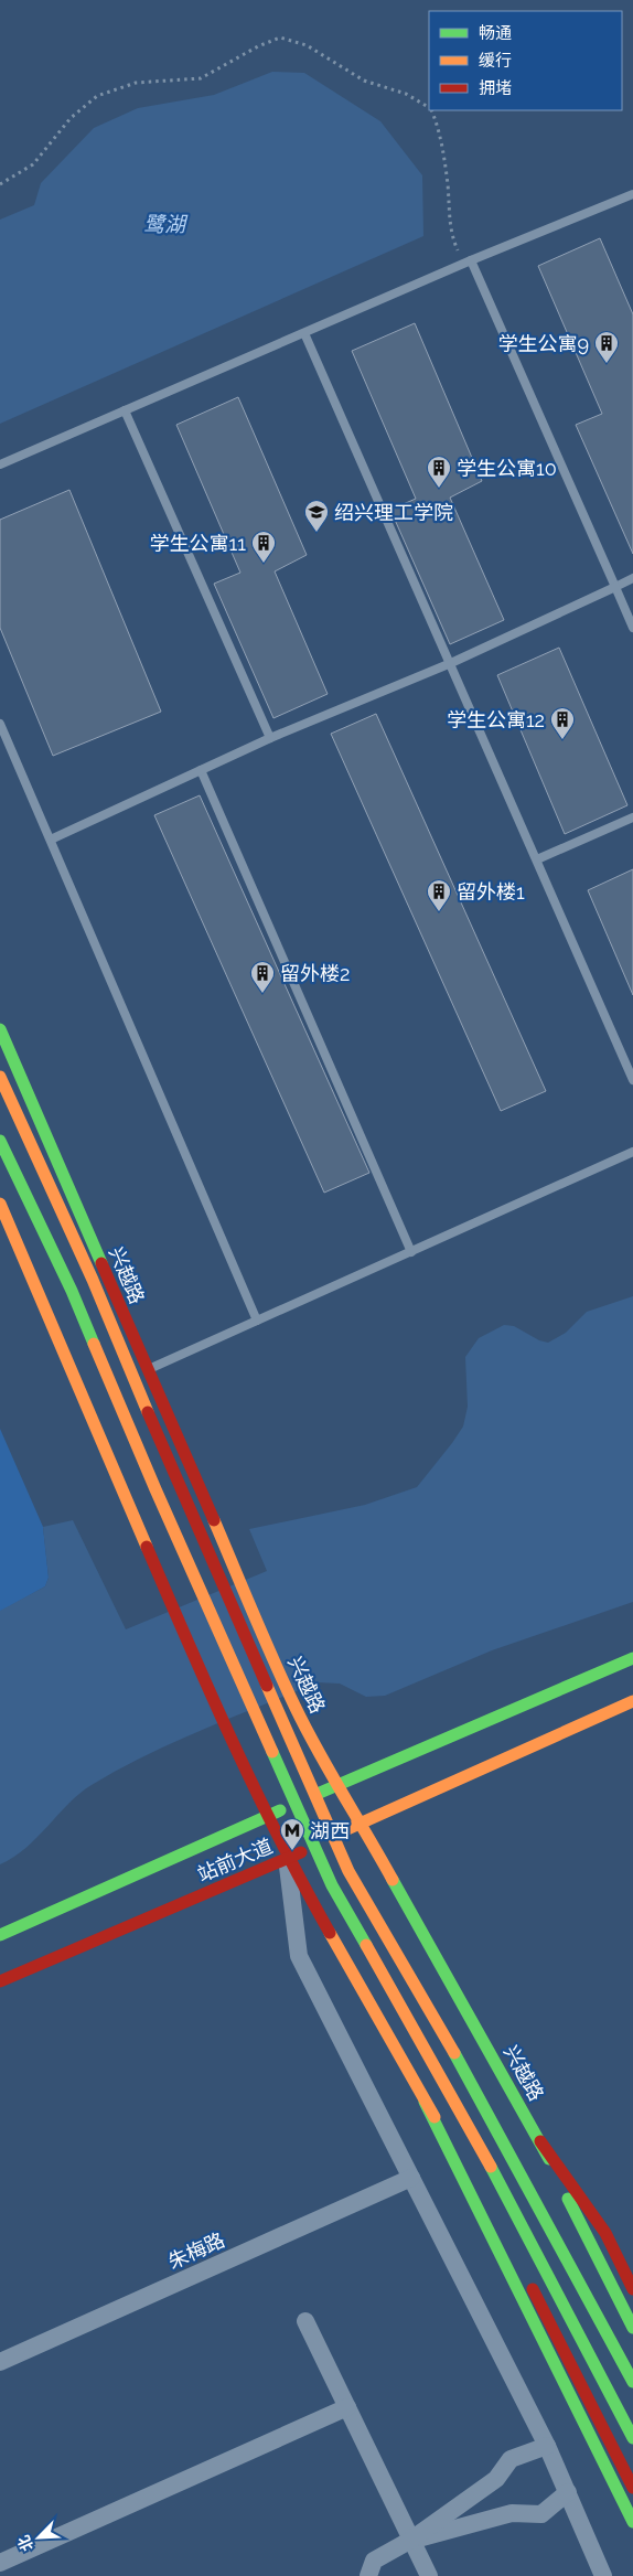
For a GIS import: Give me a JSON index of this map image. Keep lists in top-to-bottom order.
{
  "streets": {
    "main road": ["兴越路", "站前大道"],
    "street": ["朱梅路"]
  },
  "crossings": [
    ["兴越路", "站前大道"]
  ],
  "water": ["鹭湖"],
  "places": {
    "building": [
      "学生公寓9",
      "学生公寓10",
      "学生公寓11",
      "学生公寓12",
      "留外楼1",
      "留外楼2"
    ],
    "school or university": ["绍兴理工学院"],
    "metro station": ["湖西"]
  },
  "legend": ["畅通", "缓行", "拥堵"],
  "north": "bottom left"
}
